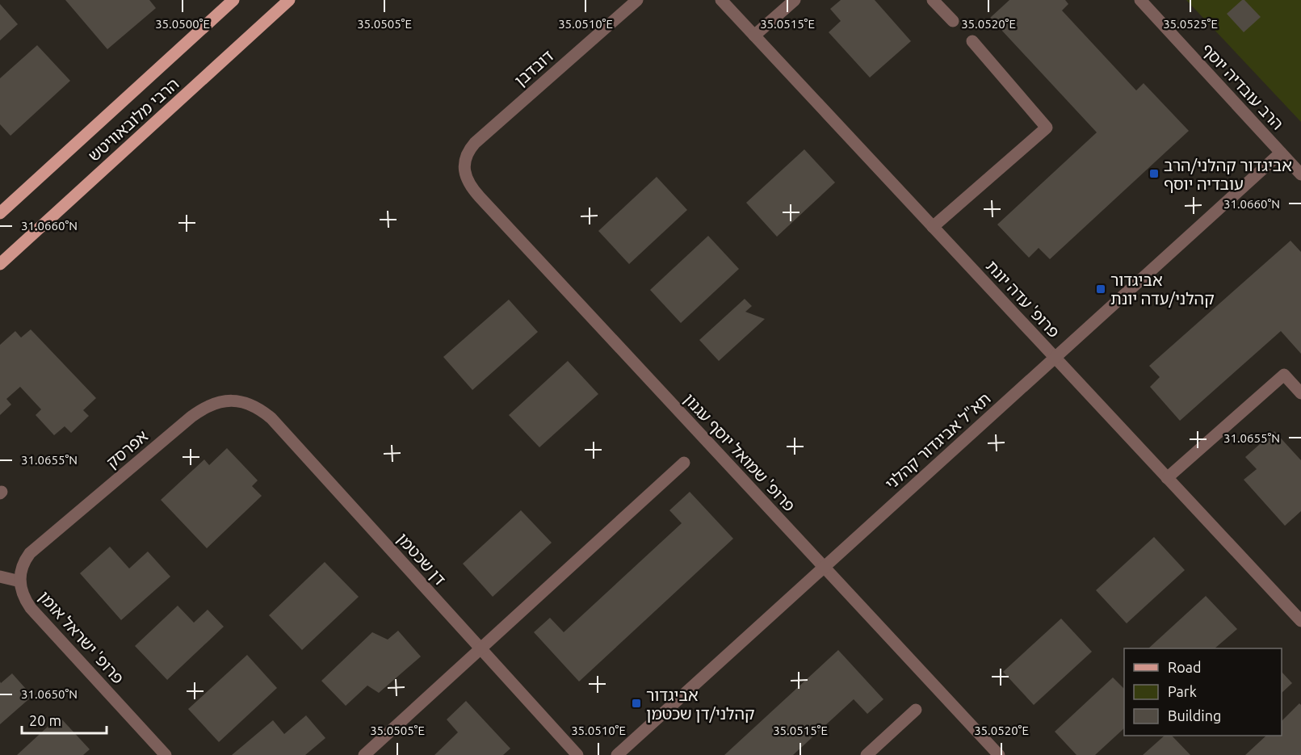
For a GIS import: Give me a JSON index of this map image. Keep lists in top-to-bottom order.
{
  "streets": {
    "main road": ["הרבי מלובאוויטש"],
    "street": [
      "דובדבן",
      "הרב עובדיה יוסף",
      "פרופ' עדה יונת",
      "תא\"ל אביגדור קהלני",
      "אפרסק",
      "פרופ' שמואל יוסף עגנון",
      "דן שכטמן",
      "פרופ' ישראל אומן"
    ]
  },
  "crossings": [
    ["דובדבן", "פרופ' שמואל יוסף עגנון"],
    ["הרב עובדיה יוסף", "תא\"ל אביגדור קהלני"],
    ["פרופ' עדה יונת", "תא\"ל אביגדור קהלני"],
    ["תא\"ל אביגדור קהלני", "פרופ' שמואל יוסף עגנון"],
    ["אפרסק", "דן שכטמן"],
    ["אפרסק", "פרופ' ישראל אומן"]
  ],
  "places": {
    "transit": ["אביגדור קהלני/הרב עובדיה יוסף", "אביגדור קהלני/עדה יונת", "אביגדור קהלני/דן שכטמן"]
  },
  "legend": ["Road", "Park", "Building"],
  "scale_bar": "20 m",
  "coordinates": [
    "35.0500°E",
    "35.0505°E",
    "35.0510°E",
    "35.0515°E",
    "35.0520°E",
    "35.0525°E",
    "31.0660°N",
    "31.0655°N",
    "31.0650°N"
  ]
}
